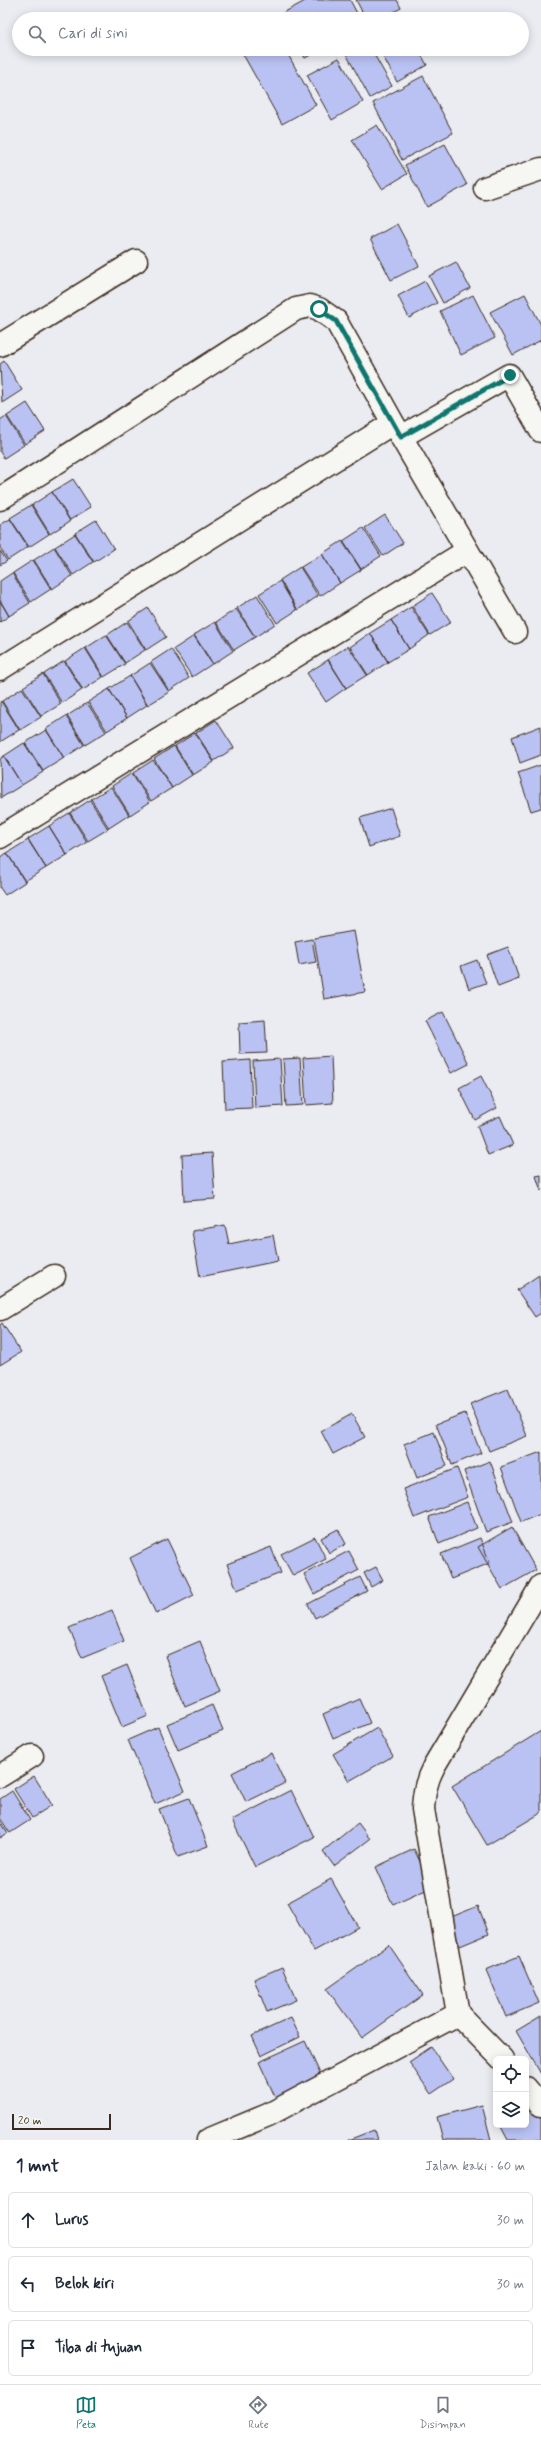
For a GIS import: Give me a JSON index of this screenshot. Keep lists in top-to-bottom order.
{
  "scale_bar": "20 m",
  "page": {
    "search": "Cari di sini",
    "scale": "20 m",
    "heading": ["1 mnt", "Jalan kaki · 60 m"],
    "list": [
      ["Lurus", "30 m"],
      ["Belok kiri", "30 m"],
      "Tiba di tujuan"
    ],
    "nav": ["Peta", "Rute", "Disimpan"]
  }
}
